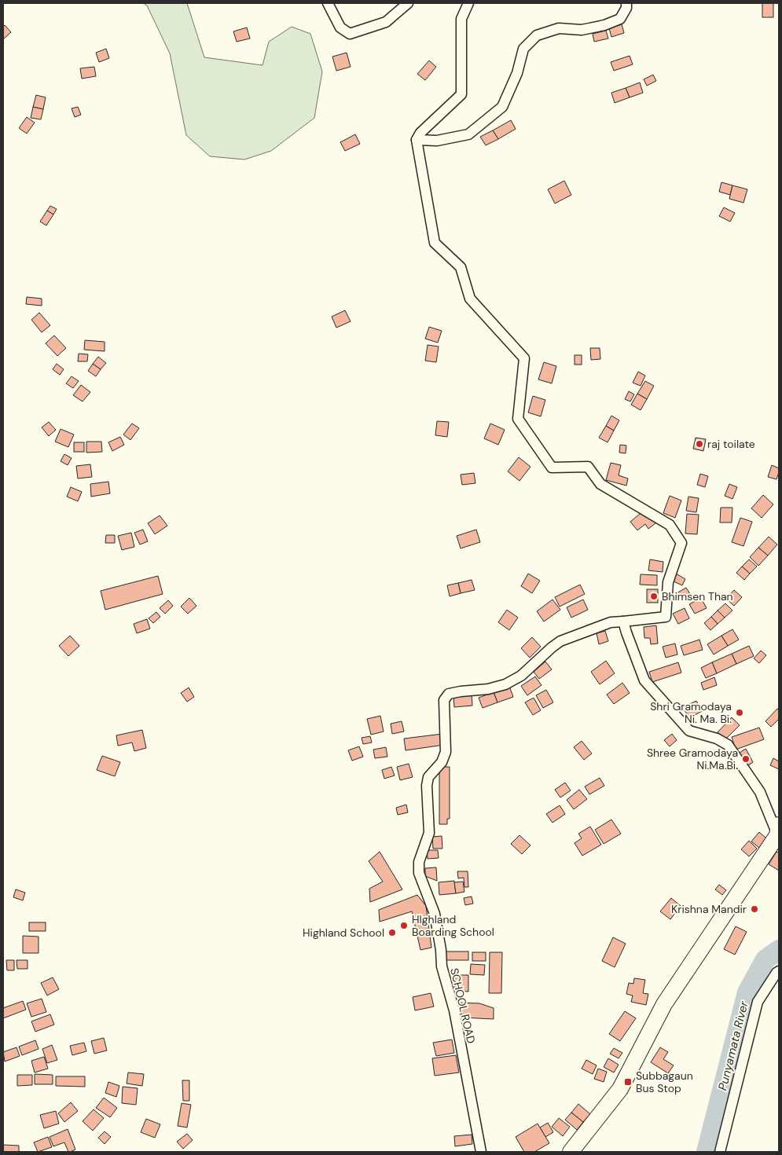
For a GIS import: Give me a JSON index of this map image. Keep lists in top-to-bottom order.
{
  "streets": {
    "street": ["SCHOOL ROAD"]
  },
  "water": ["Punyamata River"],
  "places": {
    "other": [
      "raj toilate",
      "Bhimsen Than",
      "Shri Gramodaya Ni. Ma. Bi.",
      "Shree Gramodaya Ni.Ma.Bi.",
      "Krishna Mandir",
      "HIghland Boarding School",
      "Highland School"
    ],
    "transit": ["Subbagaun Bus Stop"]
  }
}
